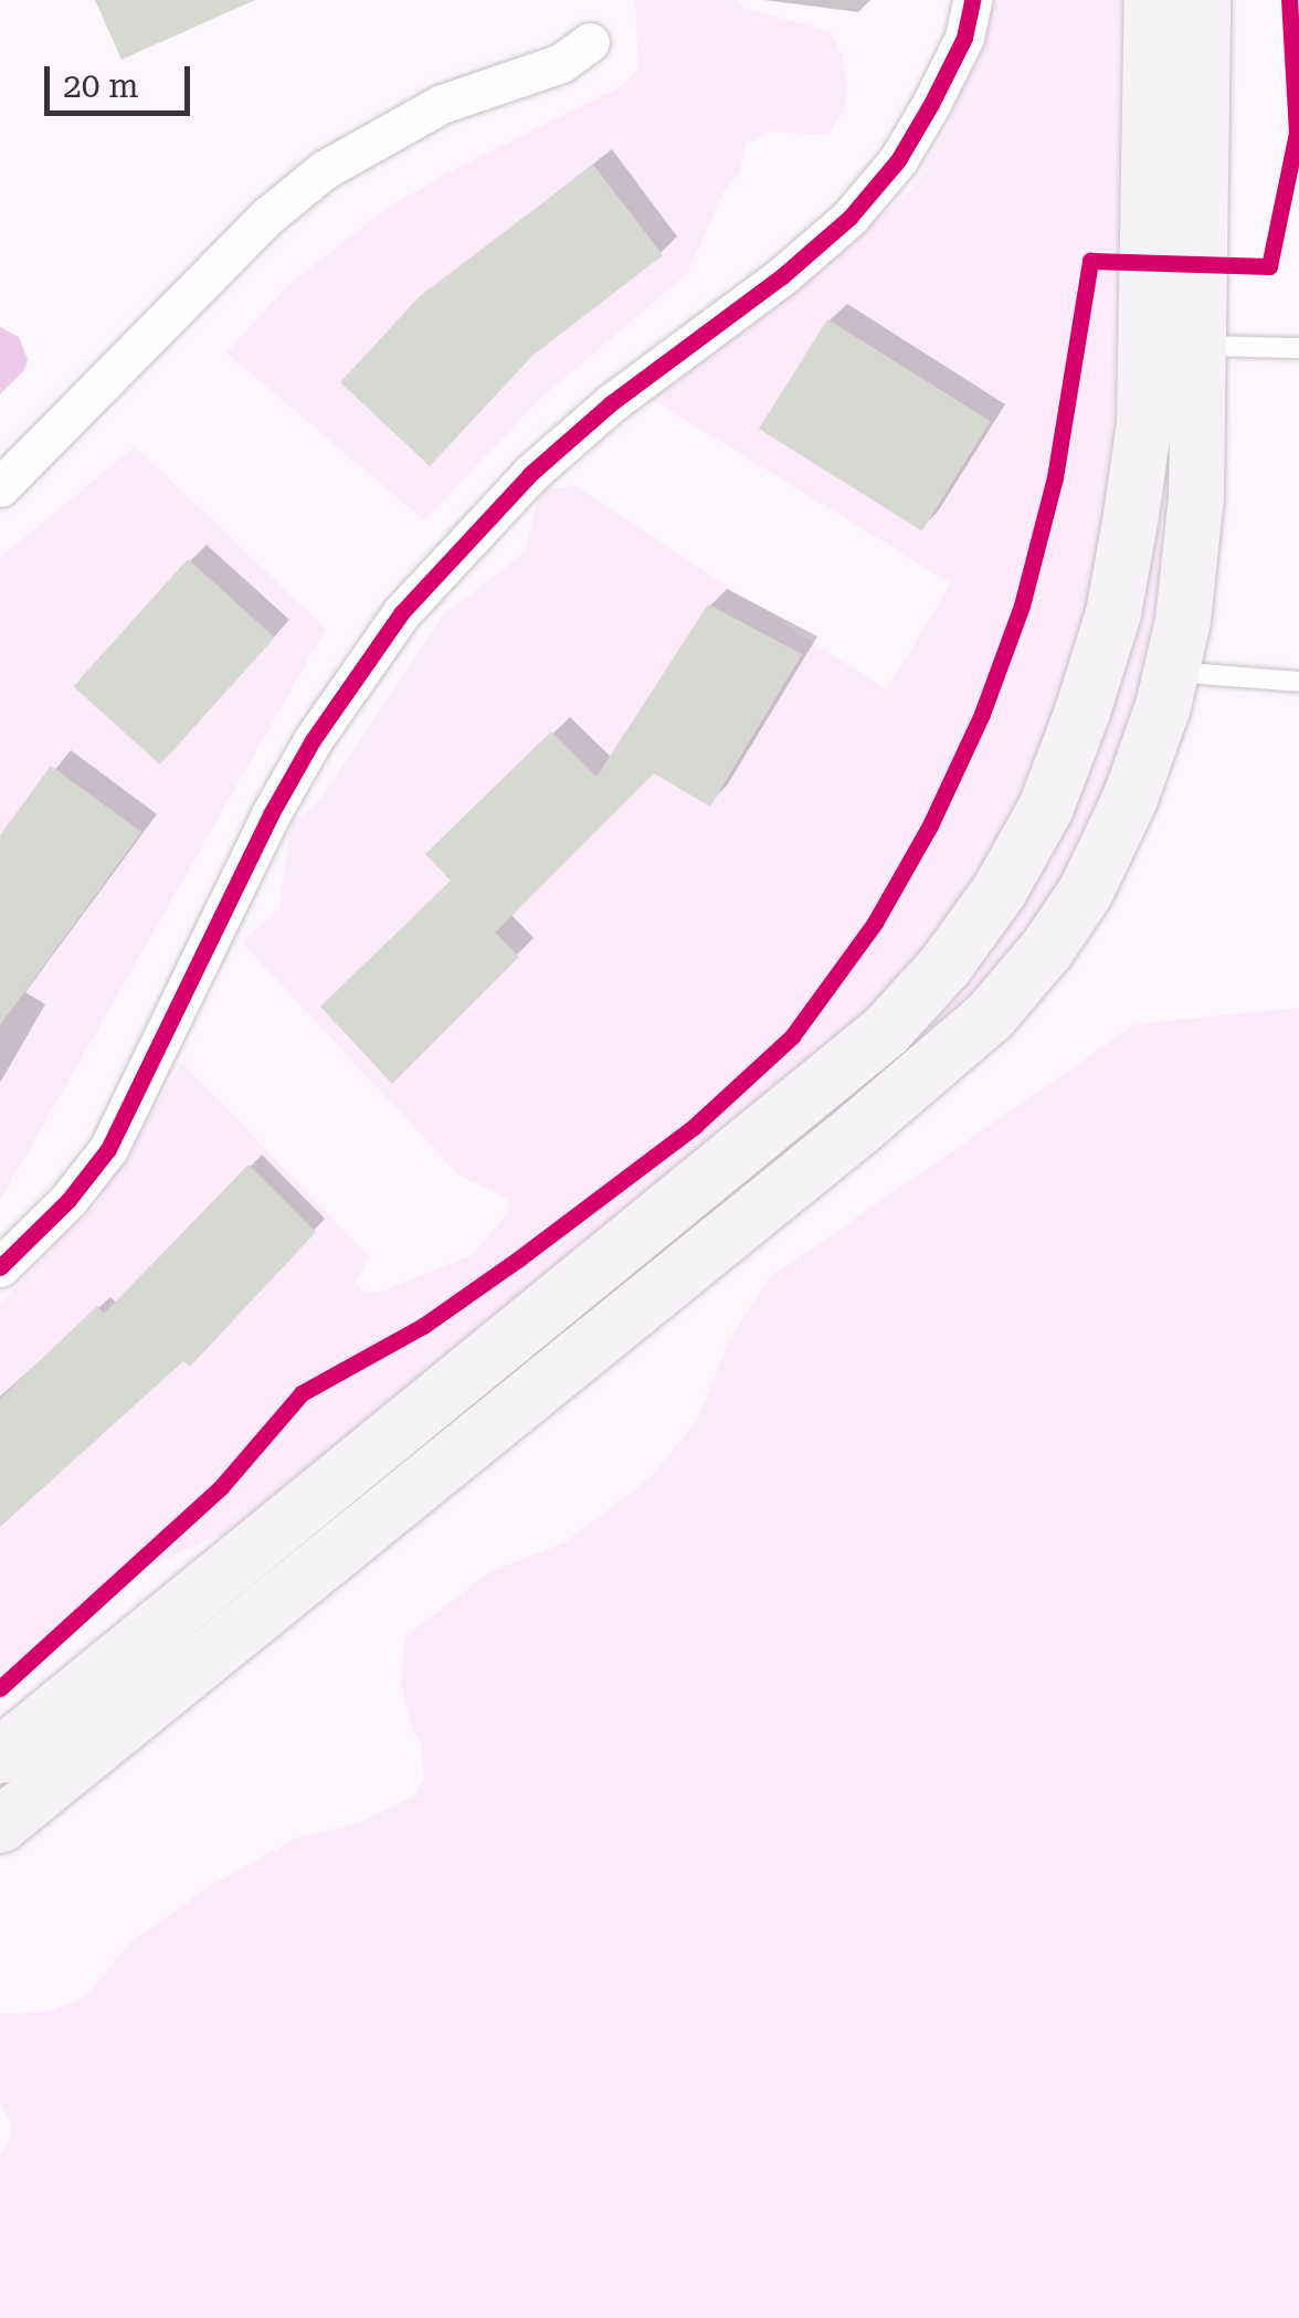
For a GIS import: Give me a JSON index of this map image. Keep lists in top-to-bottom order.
{
  "scale_bar": "20 m"
}
